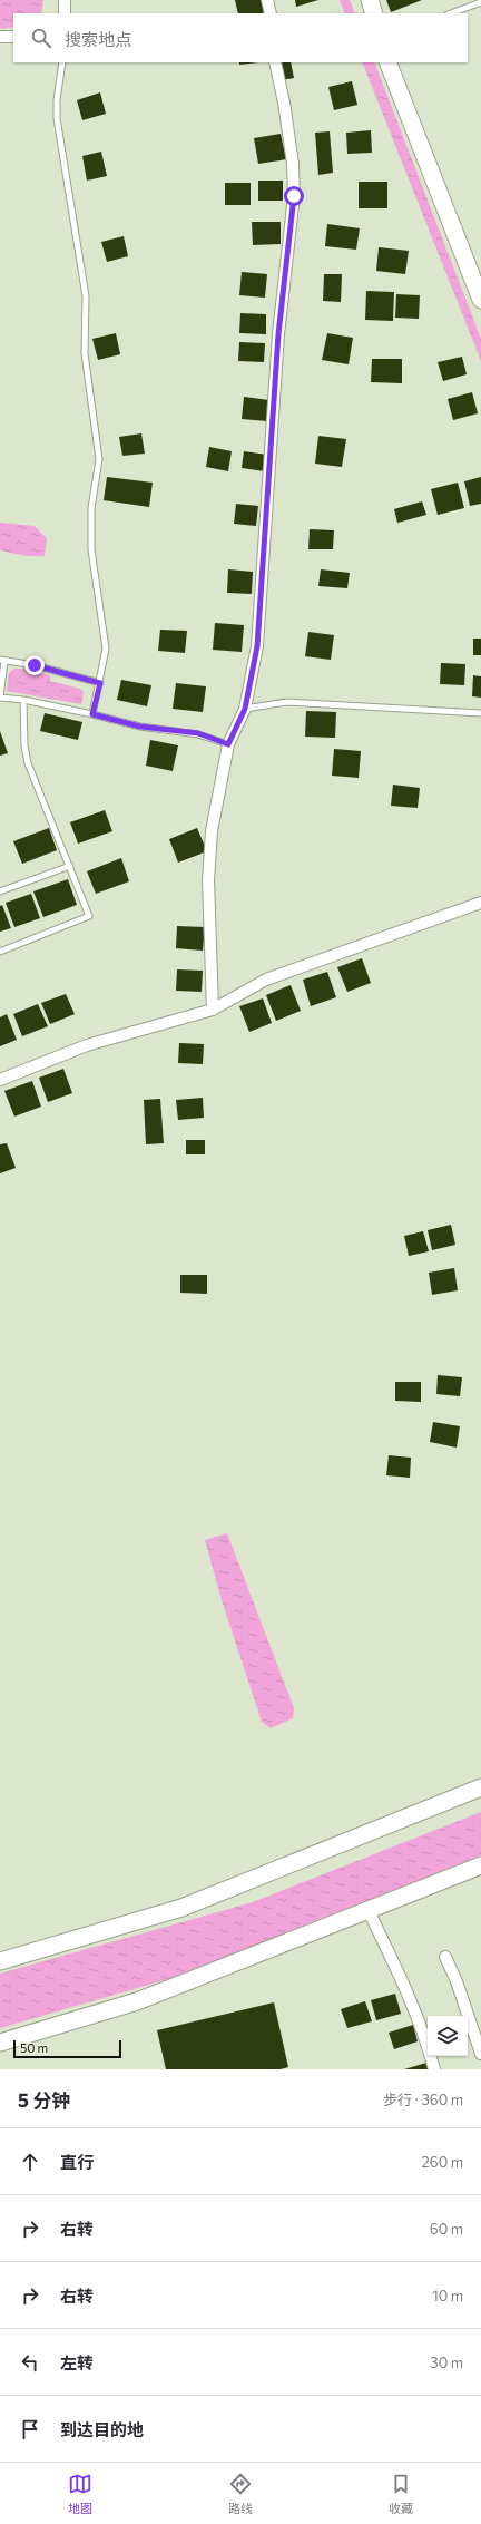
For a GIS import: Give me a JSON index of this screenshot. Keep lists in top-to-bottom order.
{
  "scale_bar": "50 m",
  "page": {
    "search": "搜索地点",
    "scale": "50 m",
    "heading": ["5 分钟", "步行 · 360 m"],
    "list": [
      ["直行", "260 m"],
      ["右转", "60 m"],
      ["右转", "10 m"],
      ["左转", "30 m"],
      "到达目的地"
    ],
    "nav": ["地图", "路线", "收藏"]
  }
}
